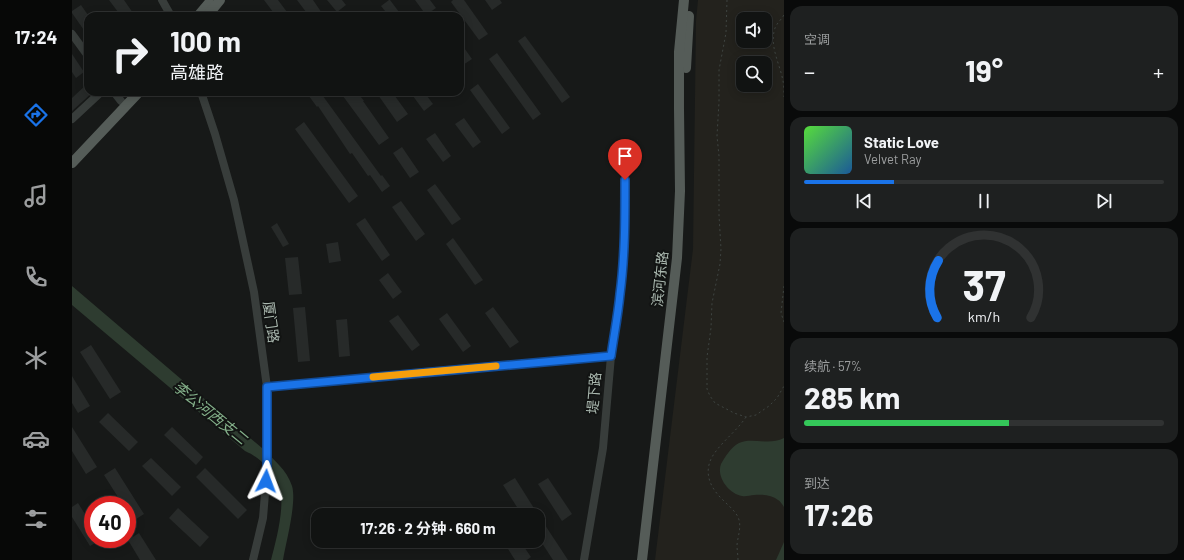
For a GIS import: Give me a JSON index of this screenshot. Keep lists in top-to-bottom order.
{
  "streets": {
    "main road": ["滨河东路"],
    "street": ["厦门路", "堤下路"]
  },
  "water": ["李公河西支二"],
  "page": {
    "tabs": "17:24",
    "tile": [
      "空调",
      ["续航 · 57%", "285 km"],
      ["到达", "17:26"]
    ],
    "turn": ["100 m", "高雄路"],
    "heat": ["−", "19°", "+"],
    "song": ["Static Love", "Velvet Ray"],
    "limit": "40",
    "trip": "17:26 · 2 分钟 · 660 m",
    "gauge": ["37", "km/h"]
  }
}
